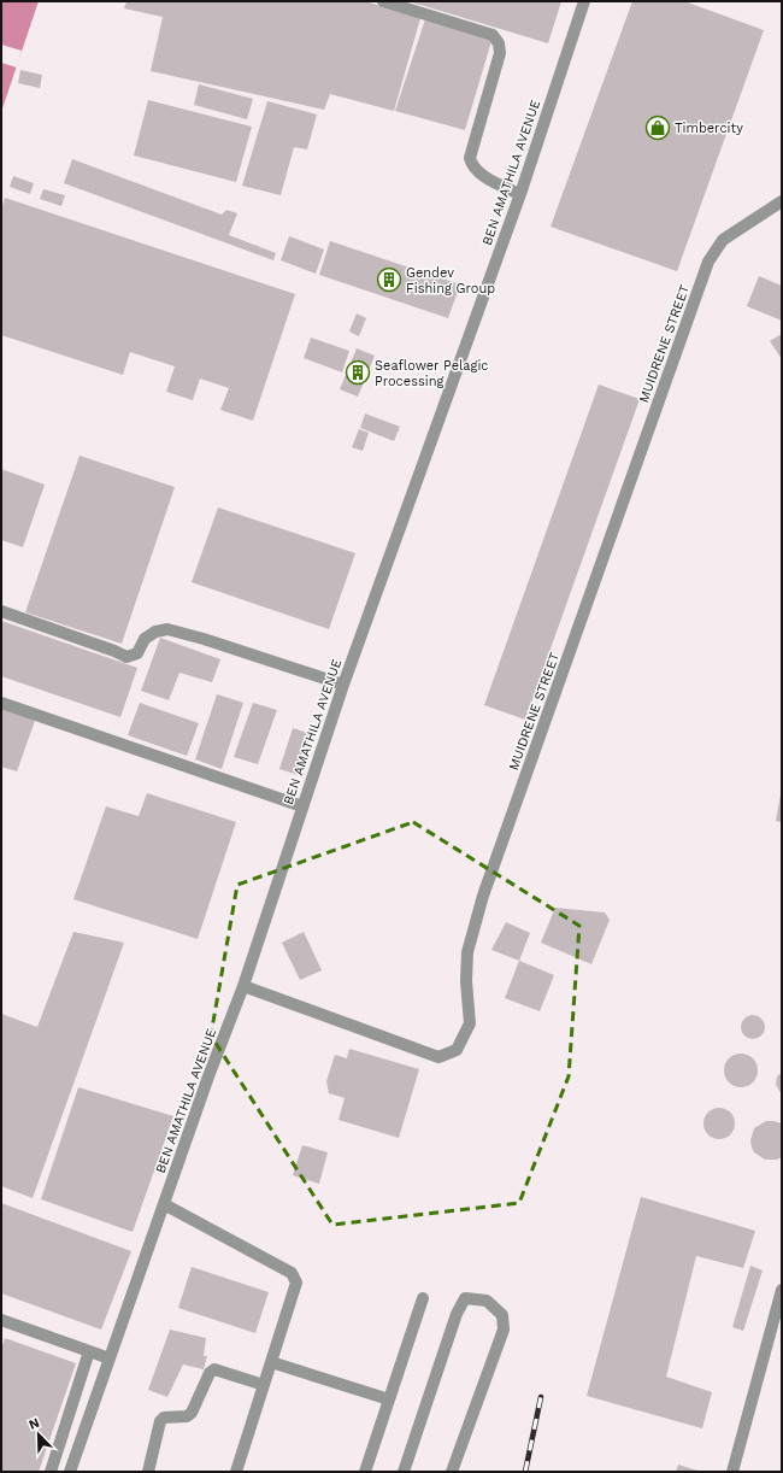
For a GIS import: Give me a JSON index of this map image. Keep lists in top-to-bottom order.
{
  "streets": {
    "street": ["BEN AMATHILA AVENUE", "MUIDRENE STREET"]
  },
  "crossings": [
    ["BEN AMATHILA AVENUE", "MUIDRENE STREET"]
  ],
  "places": {
    "shop": ["Timbercity"],
    "building": ["Gendev Fishing Group", "Seaflower Pelagic Processing"]
  },
  "north": "top left"
}
